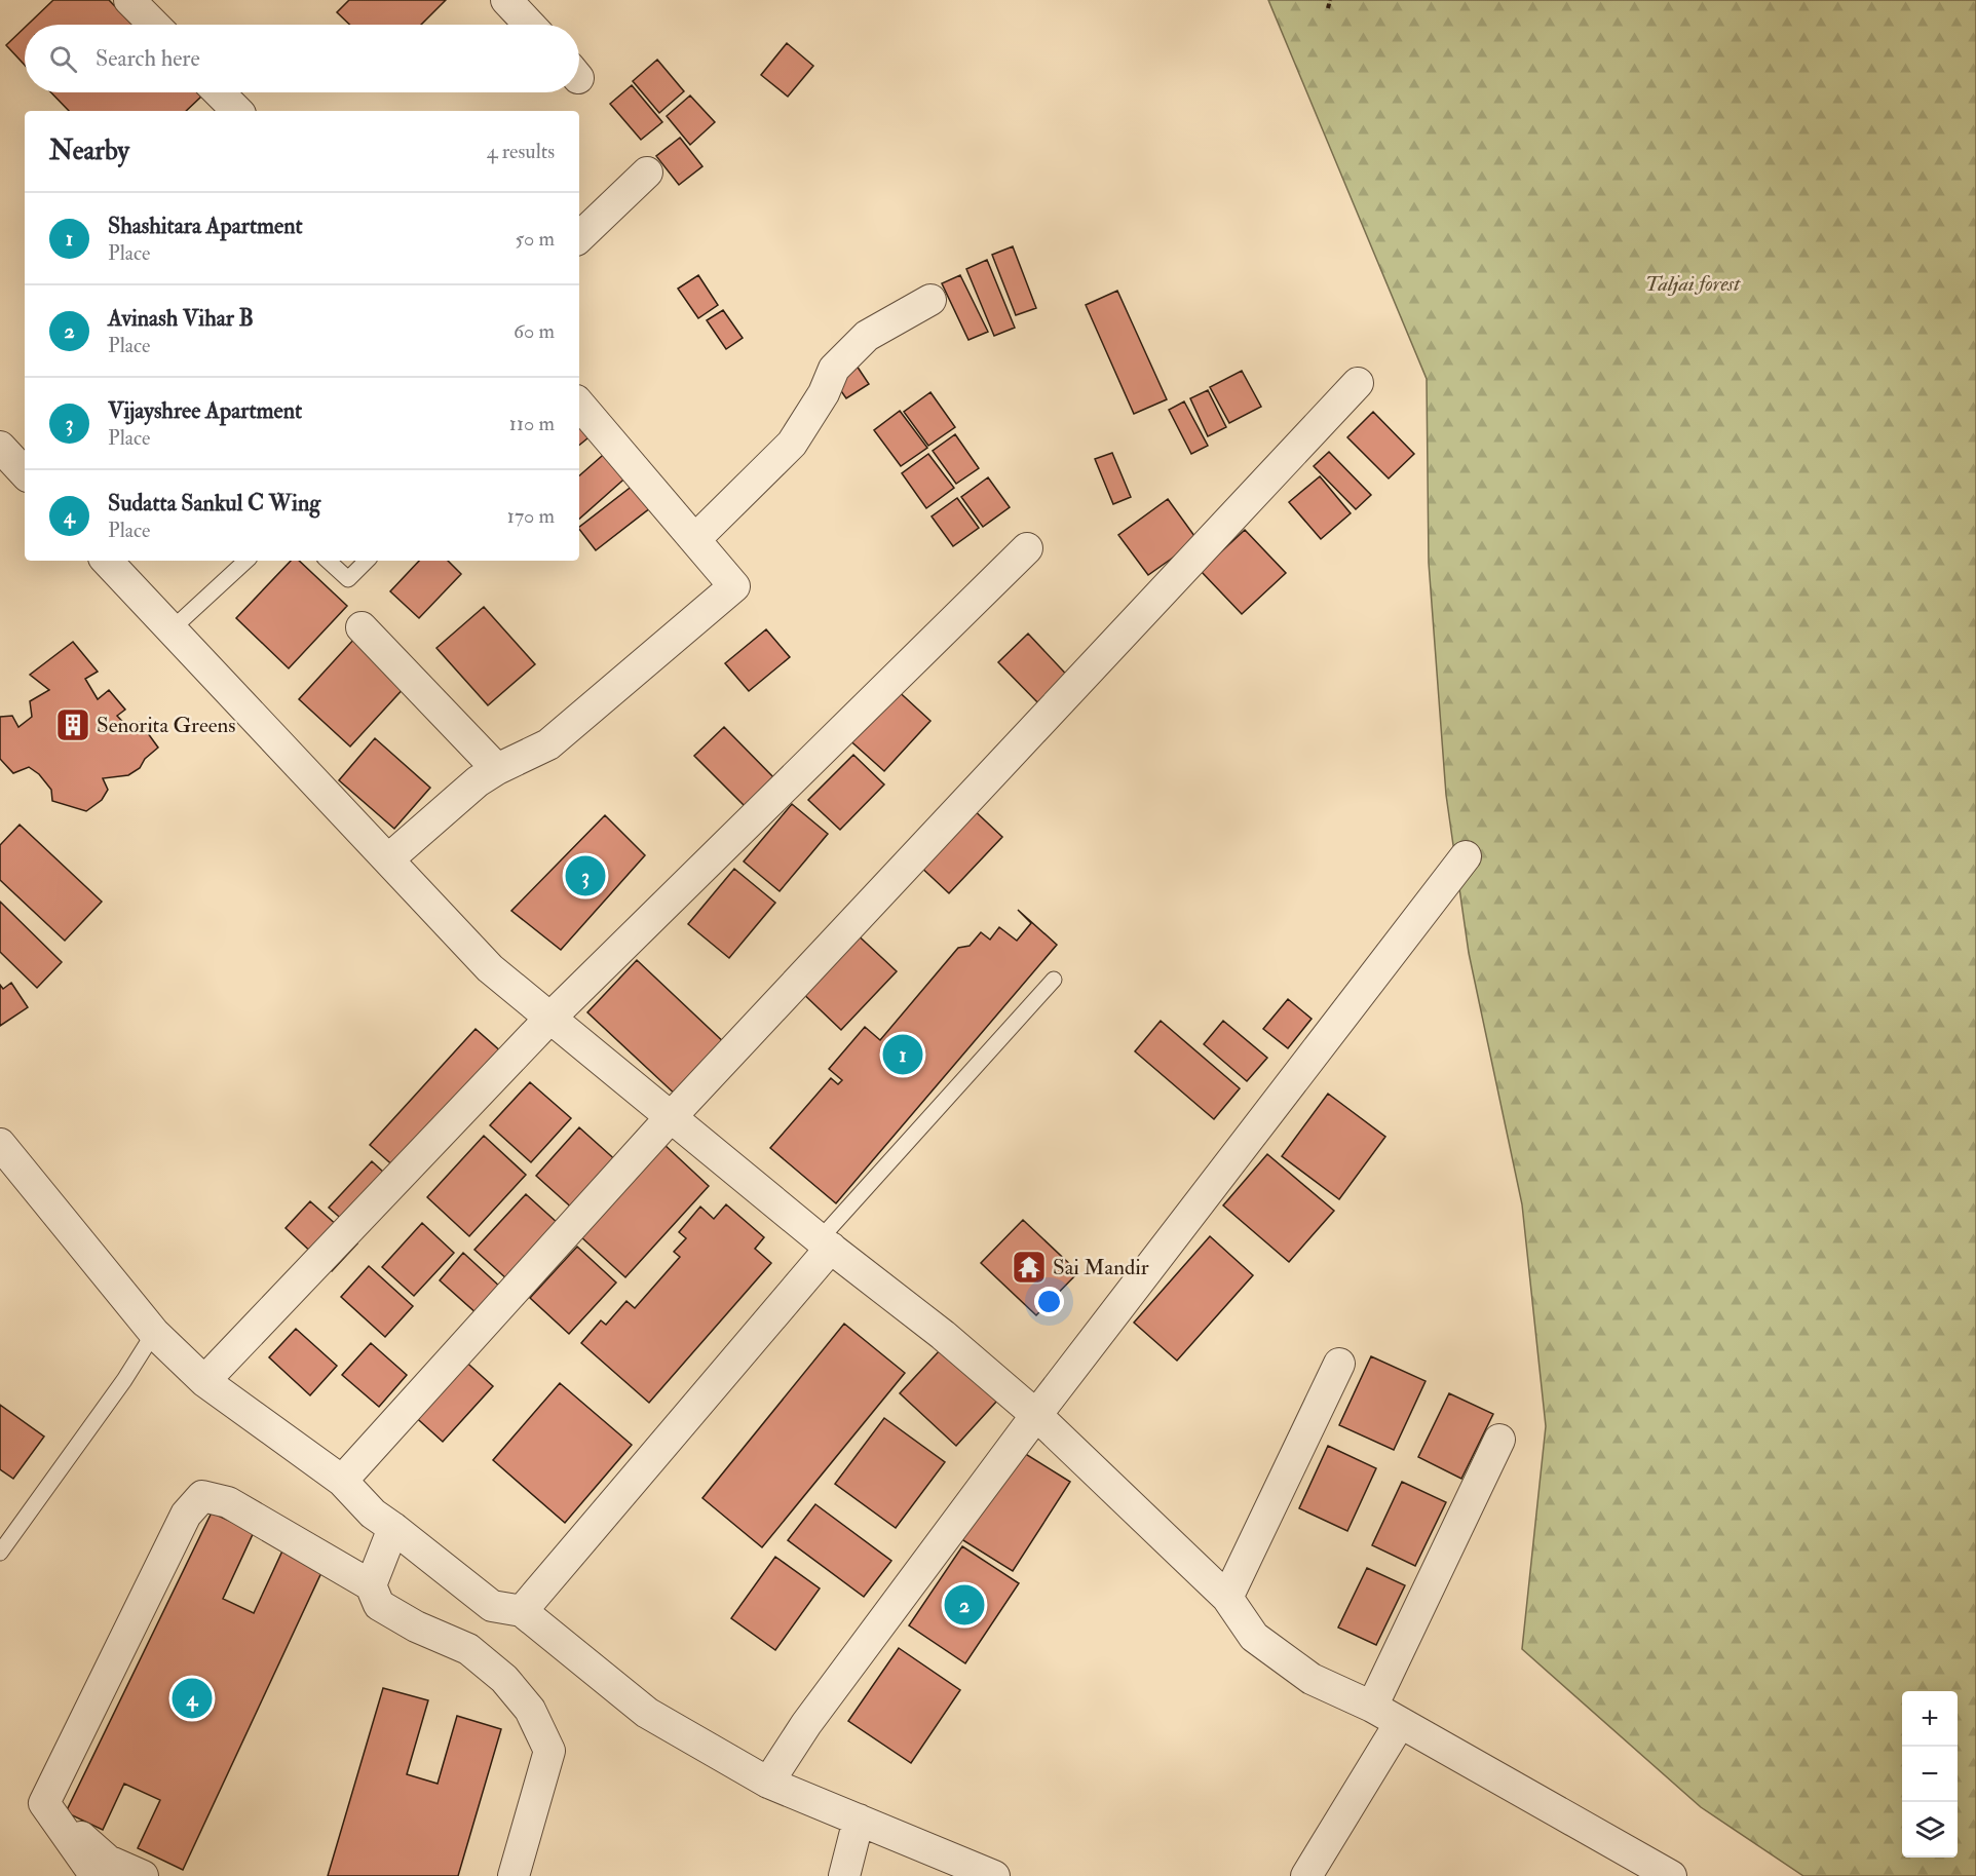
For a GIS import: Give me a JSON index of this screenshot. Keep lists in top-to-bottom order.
{
  "parks": ["Taljai forest"],
  "places": {
    "building": ["Senorita Greens"],
    "temple": ["Sai Mandir"]
  },
  "page": {
    "search": "Search here",
    "heading": ["Nearby", "4 results"],
    "list": [
      {
        "mark": "1",
        "name": "Shashitara Apartment",
        "note": "Place",
        "value": "50 m"
      },
      {
        "mark": "2",
        "name": "Avinash Vihar B",
        "note": "Place",
        "value": "60 m"
      },
      {
        "mark": "3",
        "name": "Vijayshree Apartment",
        "note": "Place",
        "value": "110 m"
      },
      {
        "mark": "4",
        "name": "Sudatta Sankul C Wing",
        "note": "Place",
        "value": "170 m"
      }
    ],
    "pins": [
      "3",
      "1",
      "2",
      "4"
    ],
    "map_buttons": ["+", "−"]
  }
}
